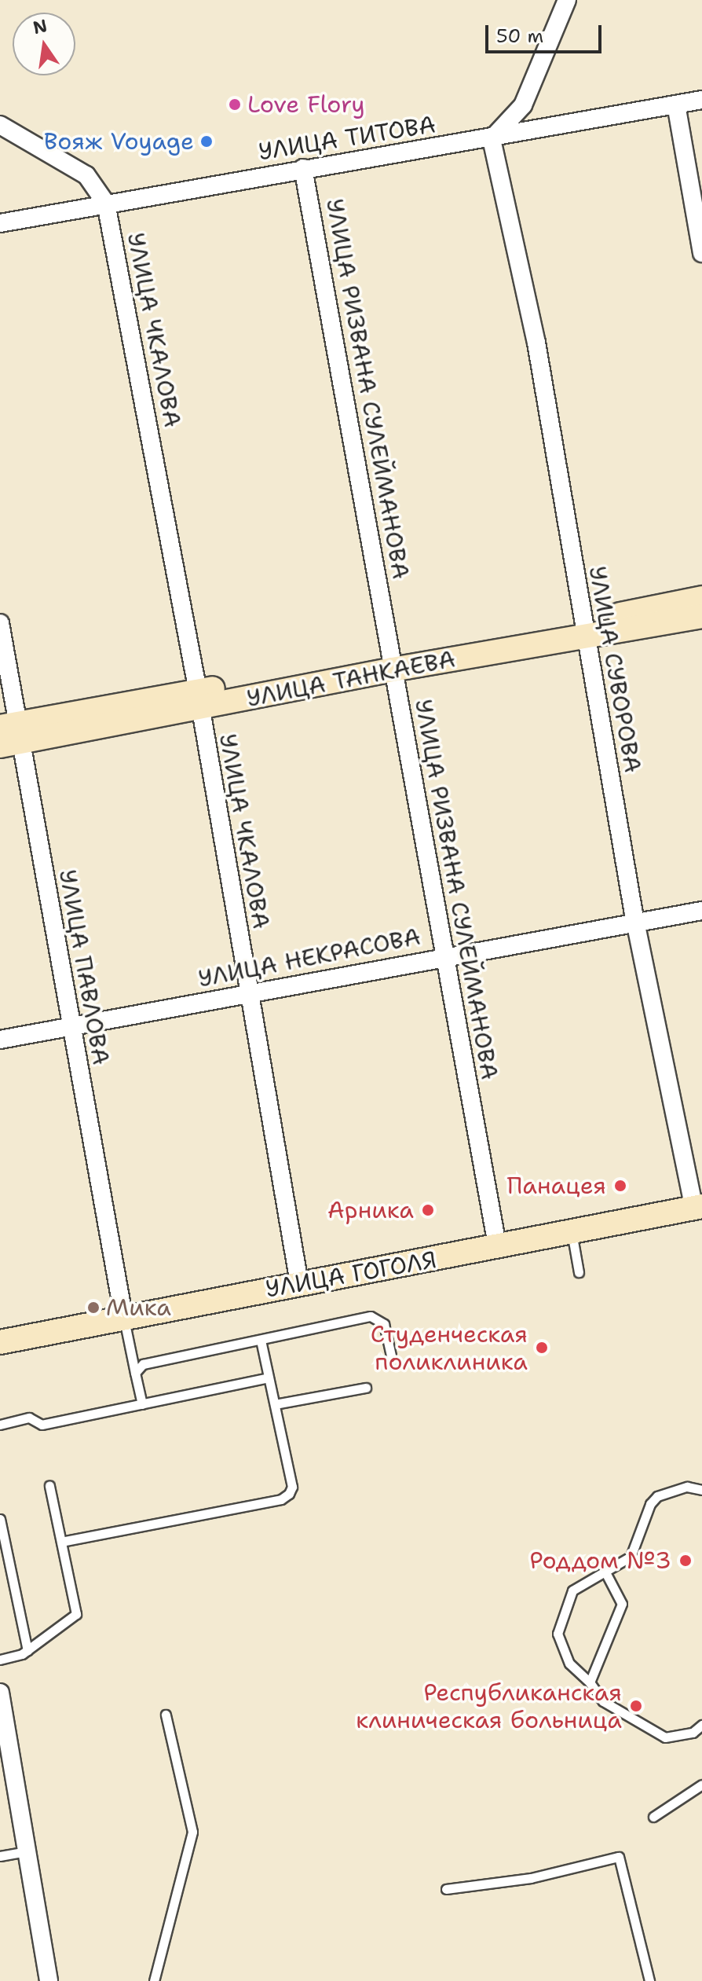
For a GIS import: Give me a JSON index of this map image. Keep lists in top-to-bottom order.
{
  "streets": {
    "street": [
      "УЛИЦА ТИТОВА",
      "УЛИЦА ЧКАЛОВА",
      "УЛИЦА РИЗВАНА СУЛЕЙМАНОВА",
      "УЛИЦА СУВОРОВА",
      "УЛИЦА ТАНКАЕВА",
      "УЛИЦА НЕКРАСОВА",
      "УЛИЦА ПАВЛОВА",
      "УЛИЦА ГОГОЛЯ"
    ]
  },
  "crossings": [
    ["УЛИЦА ТИТОВА", "УЛИЦА ЧКАЛОВА"],
    ["УЛИЦА ТИТОВА", "УЛИЦА РИЗВАНА СУЛЕЙМАНОВА"],
    ["УЛИЦА ТИТОВА", "УЛИЦА СУВОРОВА"],
    ["УЛИЦА ЧКАЛОВА", "УЛИЦА ТАНКАЕВА"],
    ["УЛИЦА ЧКАЛОВА", "УЛИЦА НЕКРАСОВА"],
    ["УЛИЦА ЧКАЛОВА", "УЛИЦА ГОГОЛЯ"],
    ["УЛИЦА РИЗВАНА СУЛЕЙМАНОВА", "УЛИЦА ТАНКАЕВА"],
    ["УЛИЦА РИЗВАНА СУЛЕЙМАНОВА", "УЛИЦА НЕКРАСОВА"],
    ["УЛИЦА РИЗВАНА СУЛЕЙМАНОВА", "УЛИЦА ГОГОЛЯ"],
    ["УЛИЦА СУВОРОВА", "УЛИЦА ТАНКАЕВА"],
    ["УЛИЦА СУВОРОВА", "УЛИЦА НЕКРАСОВА"],
    ["УЛИЦА СУВОРОВА", "УЛИЦА ГОГОЛЯ"],
    ["УЛИЦА ТАНКАЕВА", "УЛИЦА ПАВЛОВА"],
    ["УЛИЦА НЕКРАСОВА", "УЛИЦА ПАВЛОВА"],
    ["УЛИЦА ПАВЛОВА", "УЛИЦА ГОГОЛЯ"]
  ],
  "places": [
    "Love Flory",
    "Вояж Voyage",
    "Панацея",
    "Арника",
    "Мика",
    "Студенческая поликлиника",
    "Роддом №3",
    "Республиканская клиническая больница"
  ],
  "scale_bar": "50 m",
  "north": "top"
}
